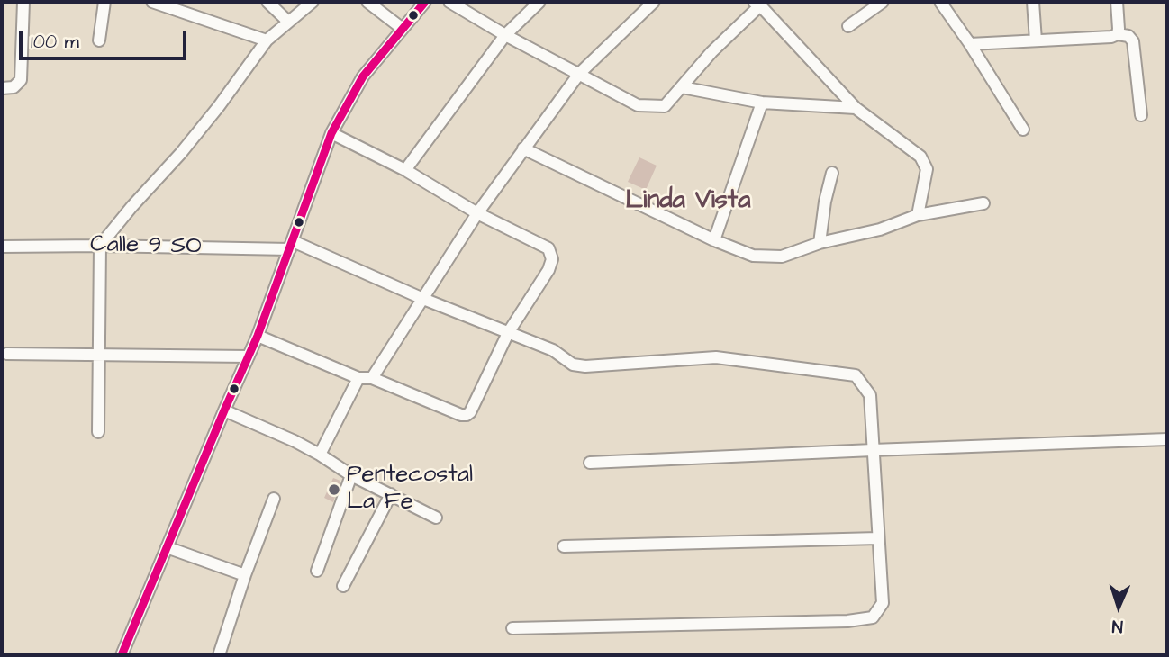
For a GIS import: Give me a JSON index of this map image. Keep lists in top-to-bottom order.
{
  "streets": {
    "street": ["Calle 9 SO"]
  },
  "districts": ["Linda Vista"],
  "places": ["Pentecostal La Fe"],
  "scale_bar": "100 m",
  "north": "bottom"
}
